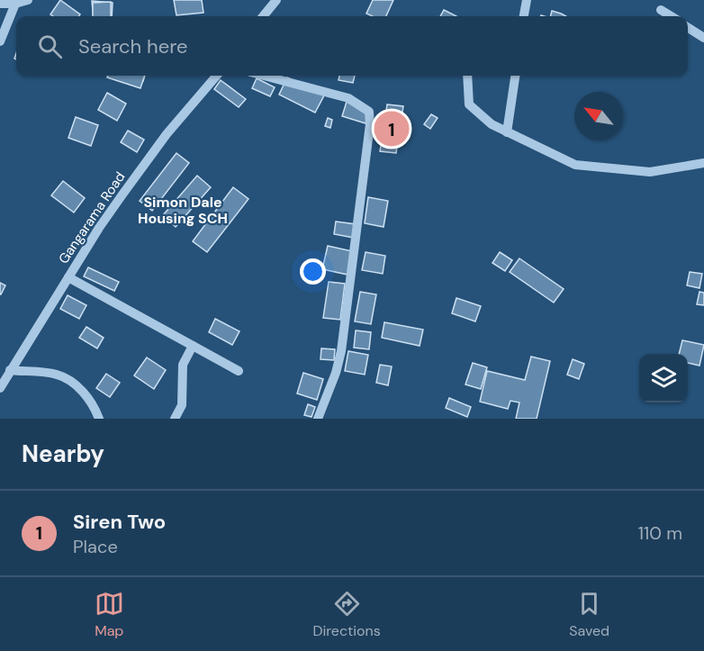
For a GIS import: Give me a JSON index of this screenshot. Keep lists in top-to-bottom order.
{
  "streets": {
    "street": ["Gangarama Road"]
  },
  "districts": ["Simon Dale Housing SCH"],
  "north": "top left",
  "page": {
    "search": "Search here",
    "pins": "1",
    "heading": "Nearby",
    "list": [
      {
        "mark": "1",
        "name": "Siren Two",
        "note": "Place",
        "value": "110 m"
      }
    ],
    "nav": ["Map", "Directions", "Saved"]
  }
}
